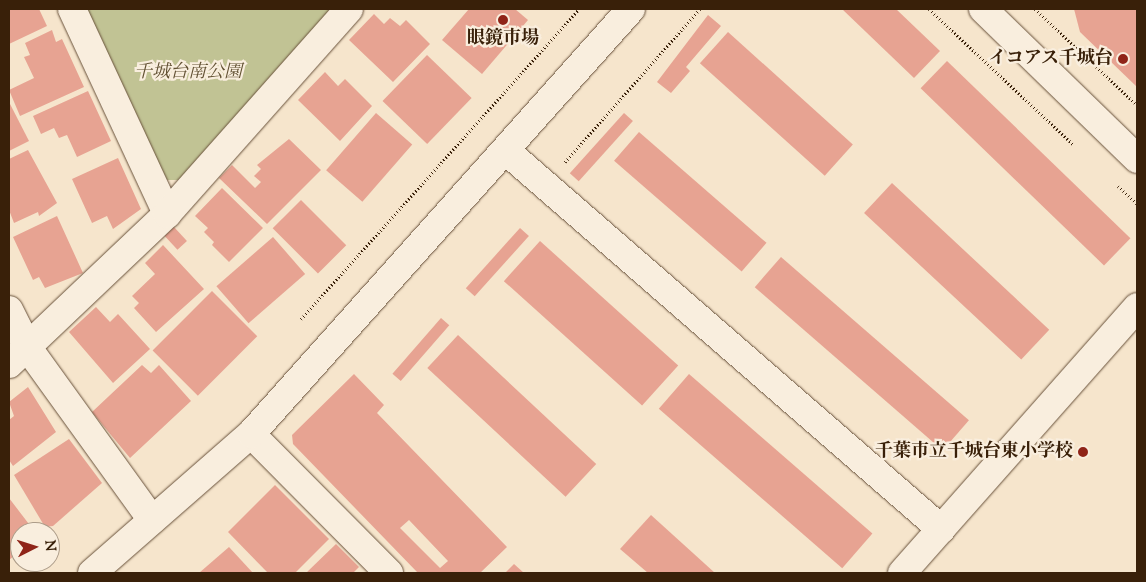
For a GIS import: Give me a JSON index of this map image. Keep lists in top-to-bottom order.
{
  "parks": ["千城台南公園"],
  "places": ["眼鏡市場", "イコアス千城台", "千葉市立千城台東小学校"],
  "north": "right"
}
